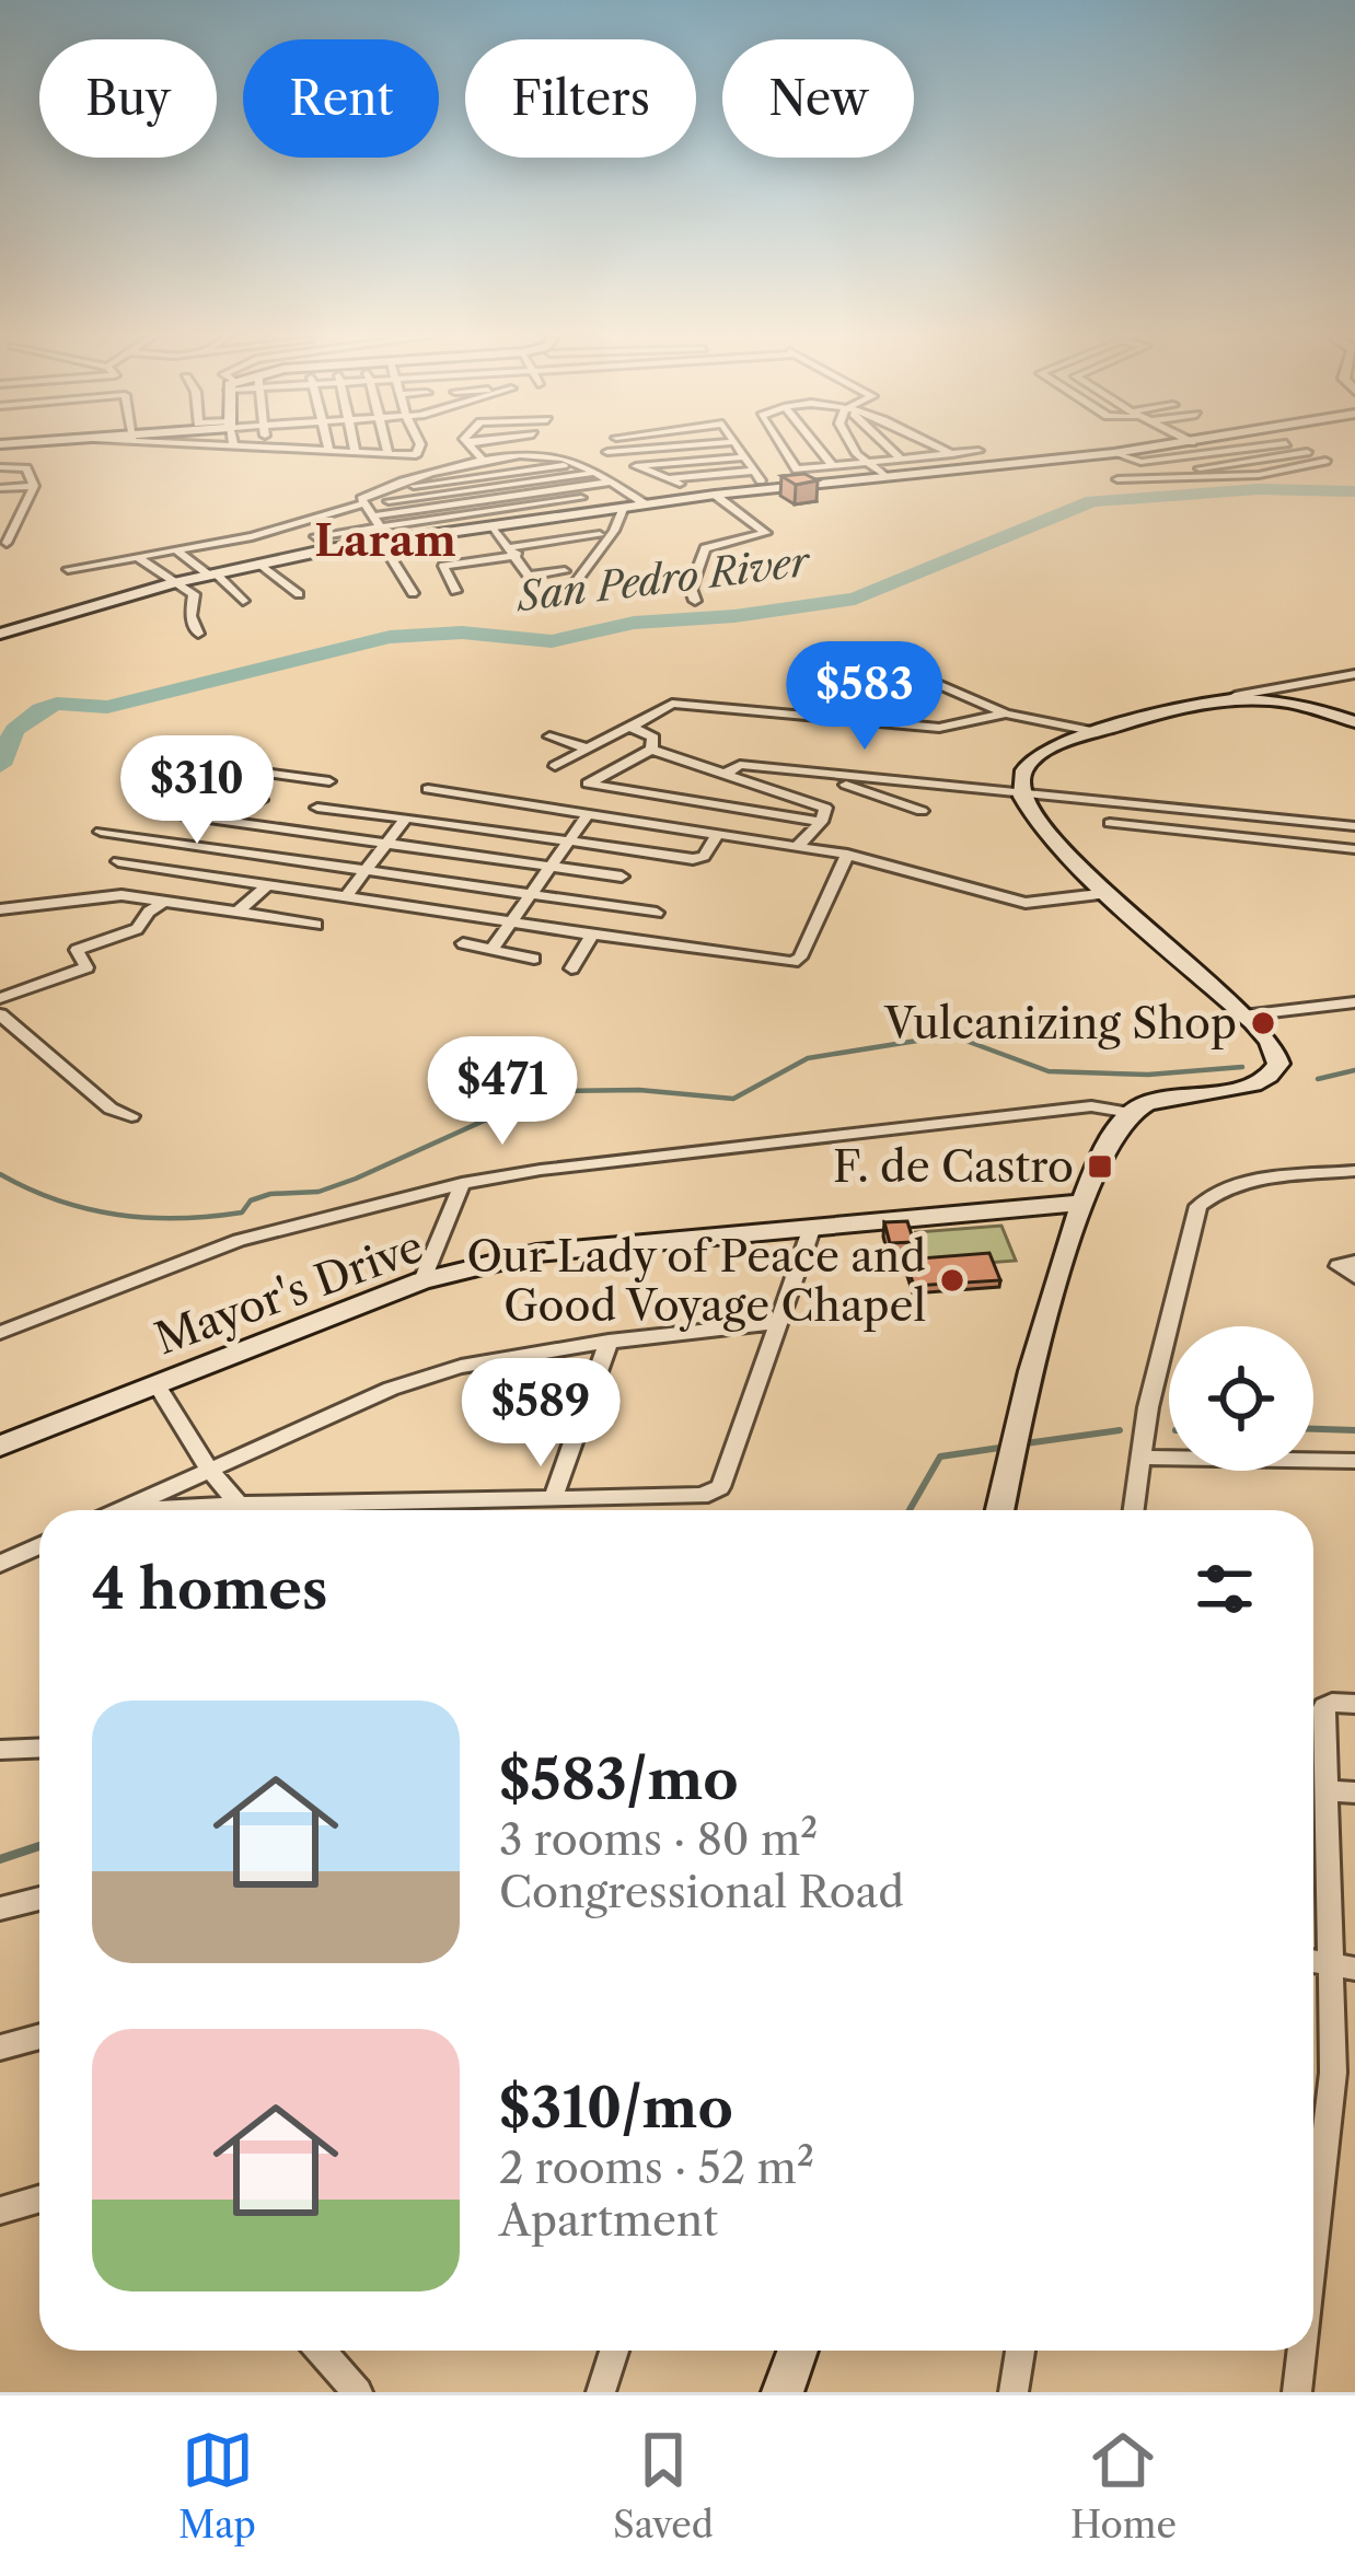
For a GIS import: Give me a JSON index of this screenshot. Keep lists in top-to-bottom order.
{
  "streets": {
    "street": ["Mayor's Drive"]
  },
  "districts": ["Laram"],
  "water": ["San Pedro River"],
  "places": {
    "other": ["Vulcanizing Shop", "Our Lady of Peace and Good Voyage Chapel"],
    "transit": ["F. de Castro"]
  },
  "page": {
    "chip": [
      "Buy",
      "Rent",
      "Filters",
      "New"
    ],
    "price": [
      "$583",
      "$310",
      "$471",
      "$589"
    ],
    "heading": "4 homes",
    "list": [
      {
        "name": "$583/mo",
        "note": "3 rooms · 80 m² · Congressional Road"
      },
      {
        "name": "$310/mo",
        "note": "2 rooms · 52 m² · Apartment"
      }
    ],
    "tabs": ["Map", "Saved", "Home"]
  }
}
